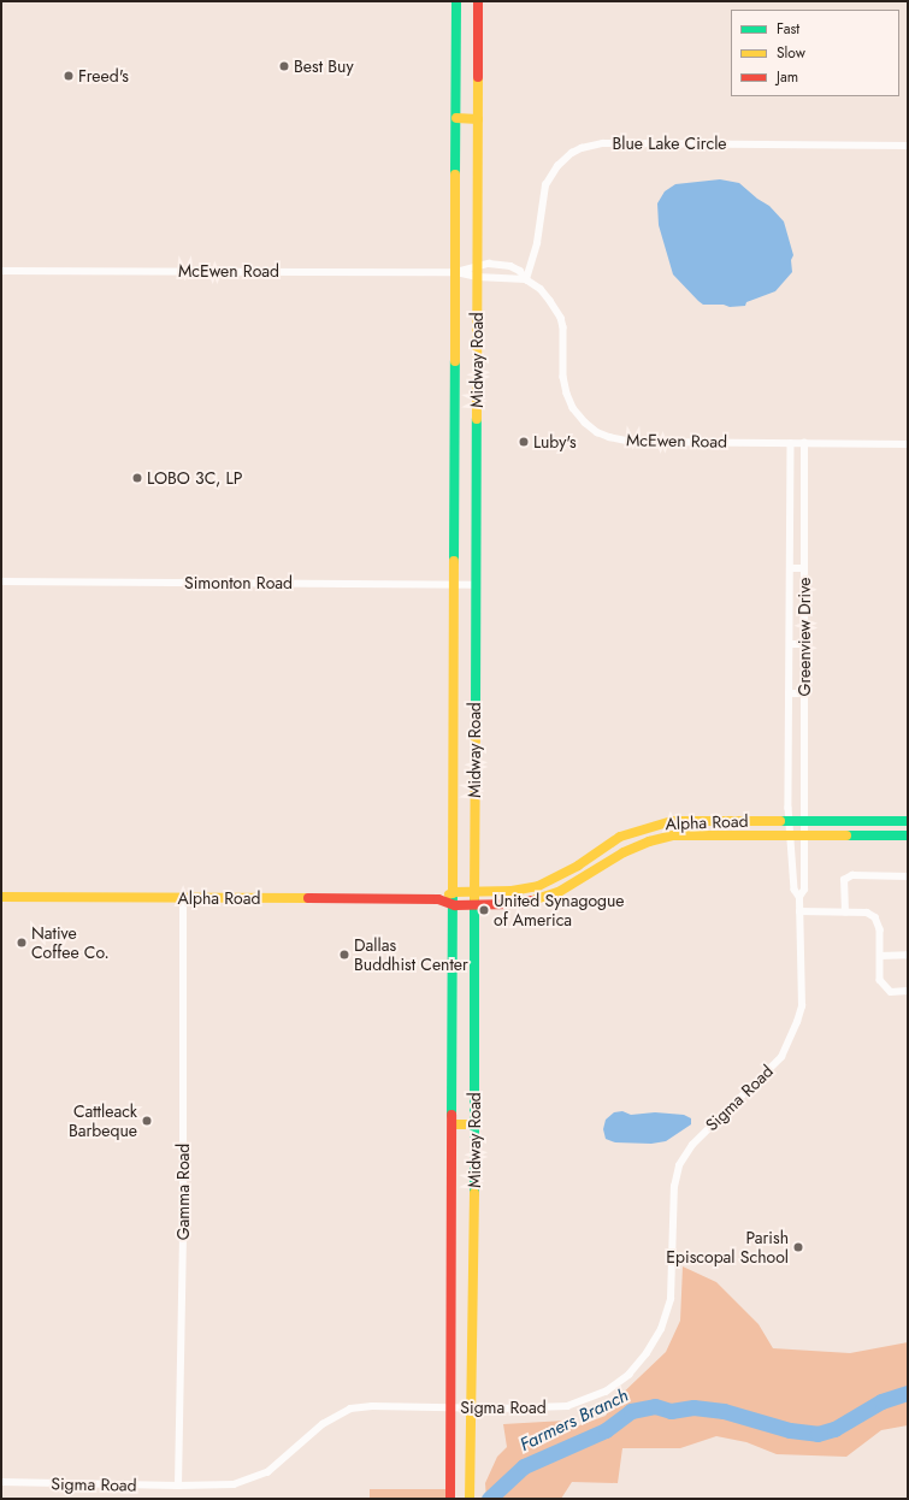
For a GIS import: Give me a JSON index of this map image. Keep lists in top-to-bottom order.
{
  "streets": {
    "main road": ["Midway Road", "Alpha Road"],
    "street": [
      "Blue Lake Circle",
      "McEwen Road",
      "Simonton Road",
      "Greenview Drive",
      "Sigma Road",
      "Gamma Road"
    ]
  },
  "crossings": [
    ["Blue Lake Circle", "McEwen Road"],
    ["McEwen Road", "Midway Road"],
    ["McEwen Road", "Greenview Drive"],
    ["Midway Road", "Simonton Road"],
    ["Midway Road", "Alpha Road"],
    ["Midway Road", "Sigma Road"],
    ["Greenview Drive", "Alpha Road"],
    ["Greenview Drive", "Sigma Road"],
    ["Alpha Road", "Sigma Road"],
    ["Alpha Road", "Gamma Road"],
    ["Sigma Road", "Gamma Road"]
  ],
  "water": ["Farmers Branch"],
  "places": [
    "Best Buy",
    "Freed's",
    "Luby's",
    "LOBO 3C, LP",
    "United Synagogue of America",
    "Native Coffee Co.",
    "Dallas Buddhist Center",
    "Cattleack Barbeque",
    "Parish Episcopal School"
  ],
  "legend": ["Fast", "Slow", "Jam"]
}
